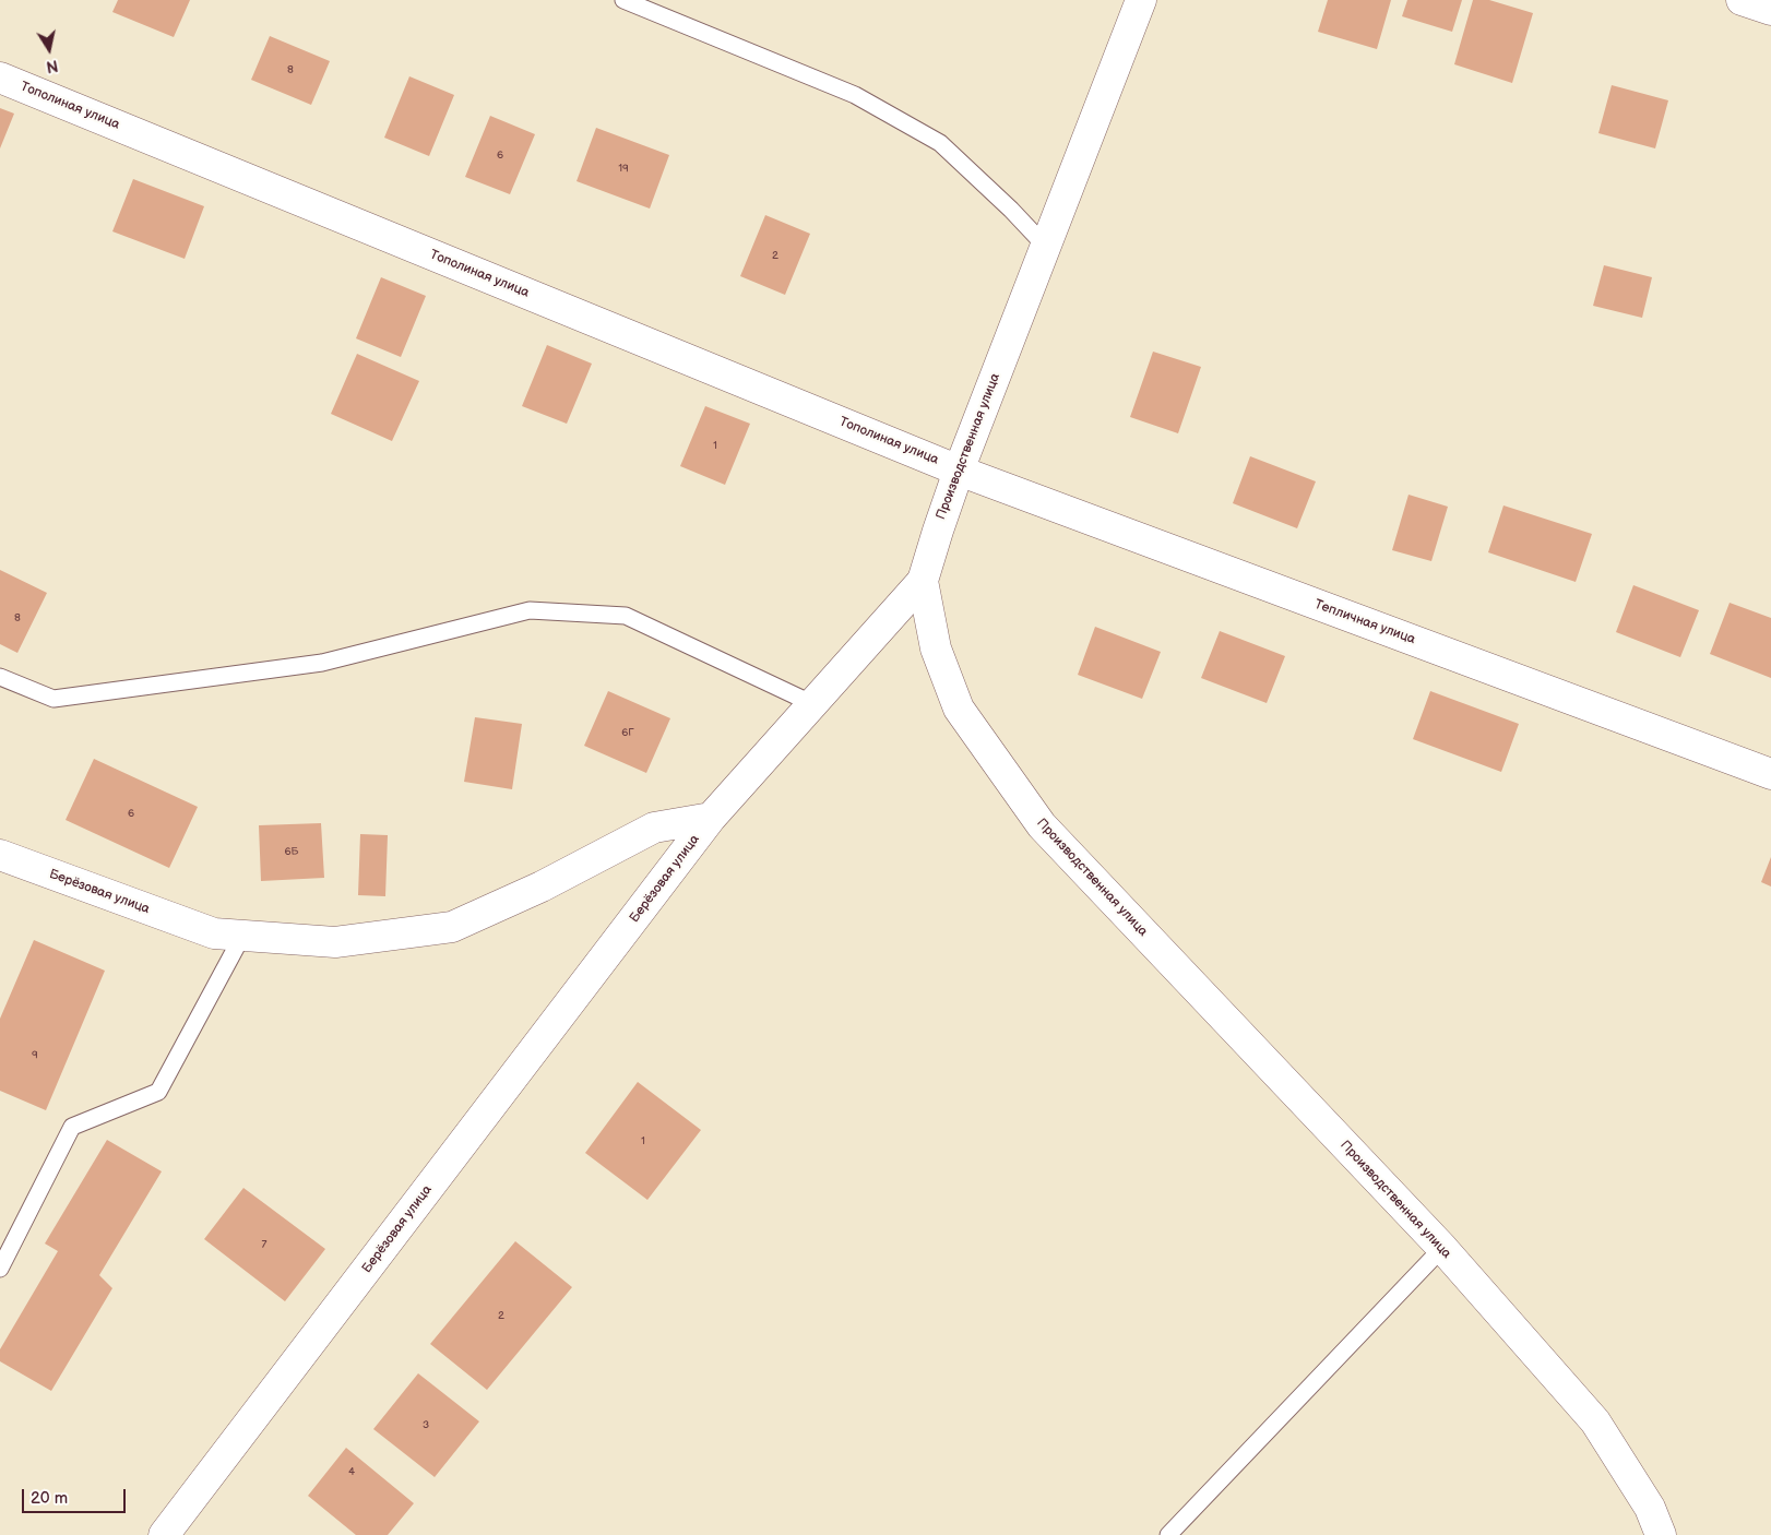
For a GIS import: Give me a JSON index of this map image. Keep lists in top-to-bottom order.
{
  "streets": {
    "street": [
      "Тополиная улица",
      "Производственная улица",
      "Тепличная улица",
      "Берёзовая улица"
    ]
  },
  "crossings": [
    ["Тополиная улица", "Производственная улица"],
    ["Тополиная улица", "Тепличная улица"],
    ["Производственная улица", "Тепличная улица"]
  ],
  "house_numbers": [
    "8",
    "6",
    "19",
    "2",
    "1",
    "8",
    "6Г",
    "6",
    "6Б",
    "9",
    "1",
    "7",
    "2",
    "3",
    "4"
  ],
  "scale_bar": "20 m",
  "north": "bottom"
}
